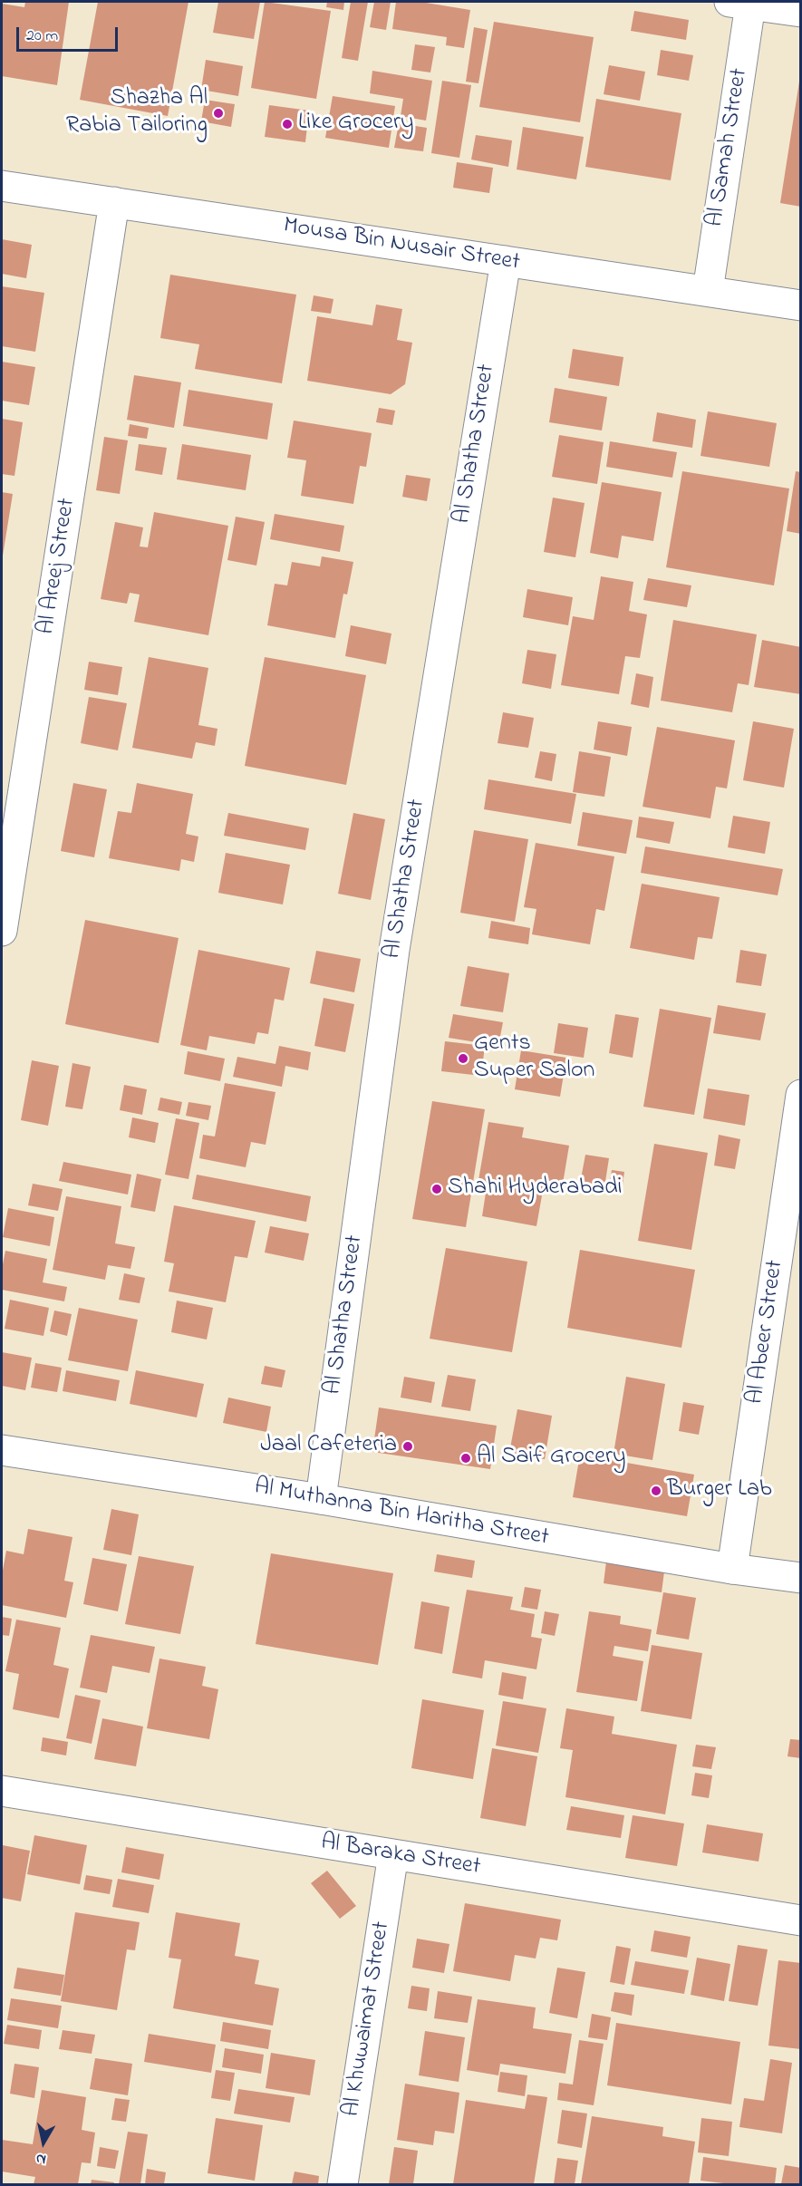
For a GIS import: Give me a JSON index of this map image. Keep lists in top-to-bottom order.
{
  "streets": {
    "street": [
      "Al Samah Street",
      "Mousa Bin Nusair Street",
      "Al Shatha Street",
      "Al Areej Street",
      "Al Abeer Street",
      "Al Muthanna Bin Haritha Street",
      "Al Baraka Street",
      "Al Khuwaimat Street"
    ]
  },
  "crossings": [
    ["Al Samah Street", "Mousa Bin Nusair Street"],
    ["Mousa Bin Nusair Street", "Al Shatha Street"],
    ["Mousa Bin Nusair Street", "Al Areej Street"],
    ["Al Shatha Street", "Al Muthanna Bin Haritha Street"],
    ["Al Abeer Street", "Al Muthanna Bin Haritha Street"],
    ["Al Baraka Street", "Al Khuwaimat Street"]
  ],
  "places": [
    "Shazha Al Rabia Tailoring",
    "Like Grocery",
    "Gents Super Salon",
    "Shahi Hyderabadi",
    "Jaal Cafeteria",
    "Al Saif Grocery",
    "Burger Lab"
  ],
  "scale_bar": "20 m",
  "north": "bottom"
}
